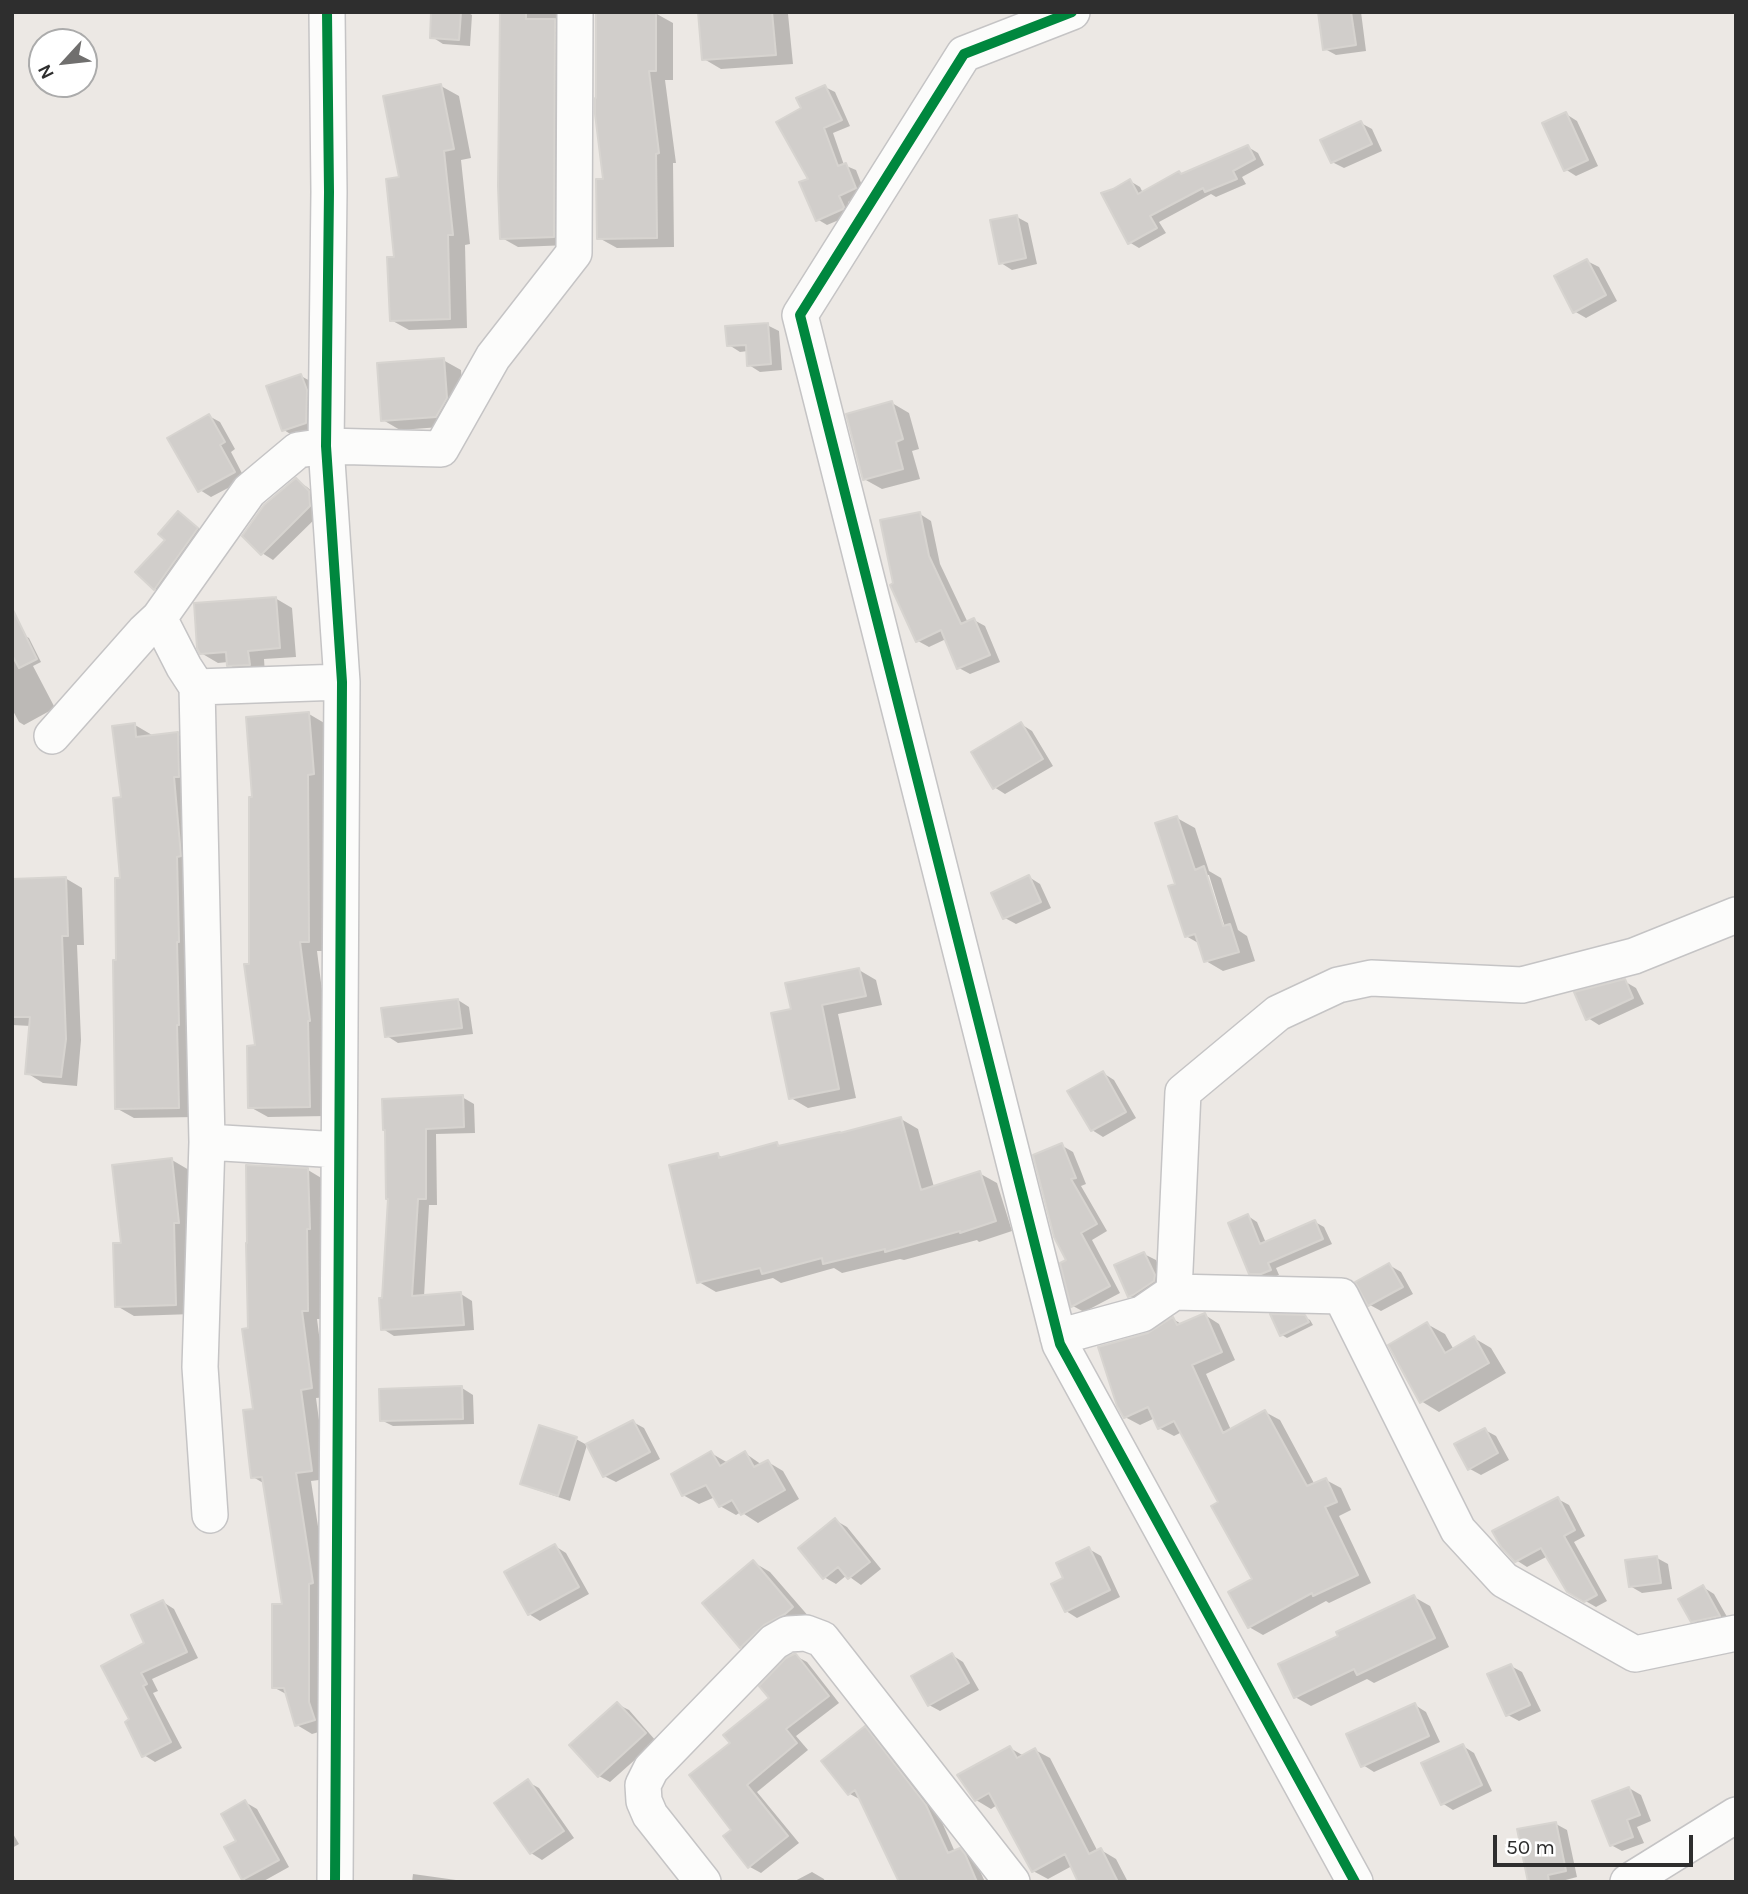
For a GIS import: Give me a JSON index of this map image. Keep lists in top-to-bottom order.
{
  "scale_bar": "50 m",
  "north": "bottom left"
}
